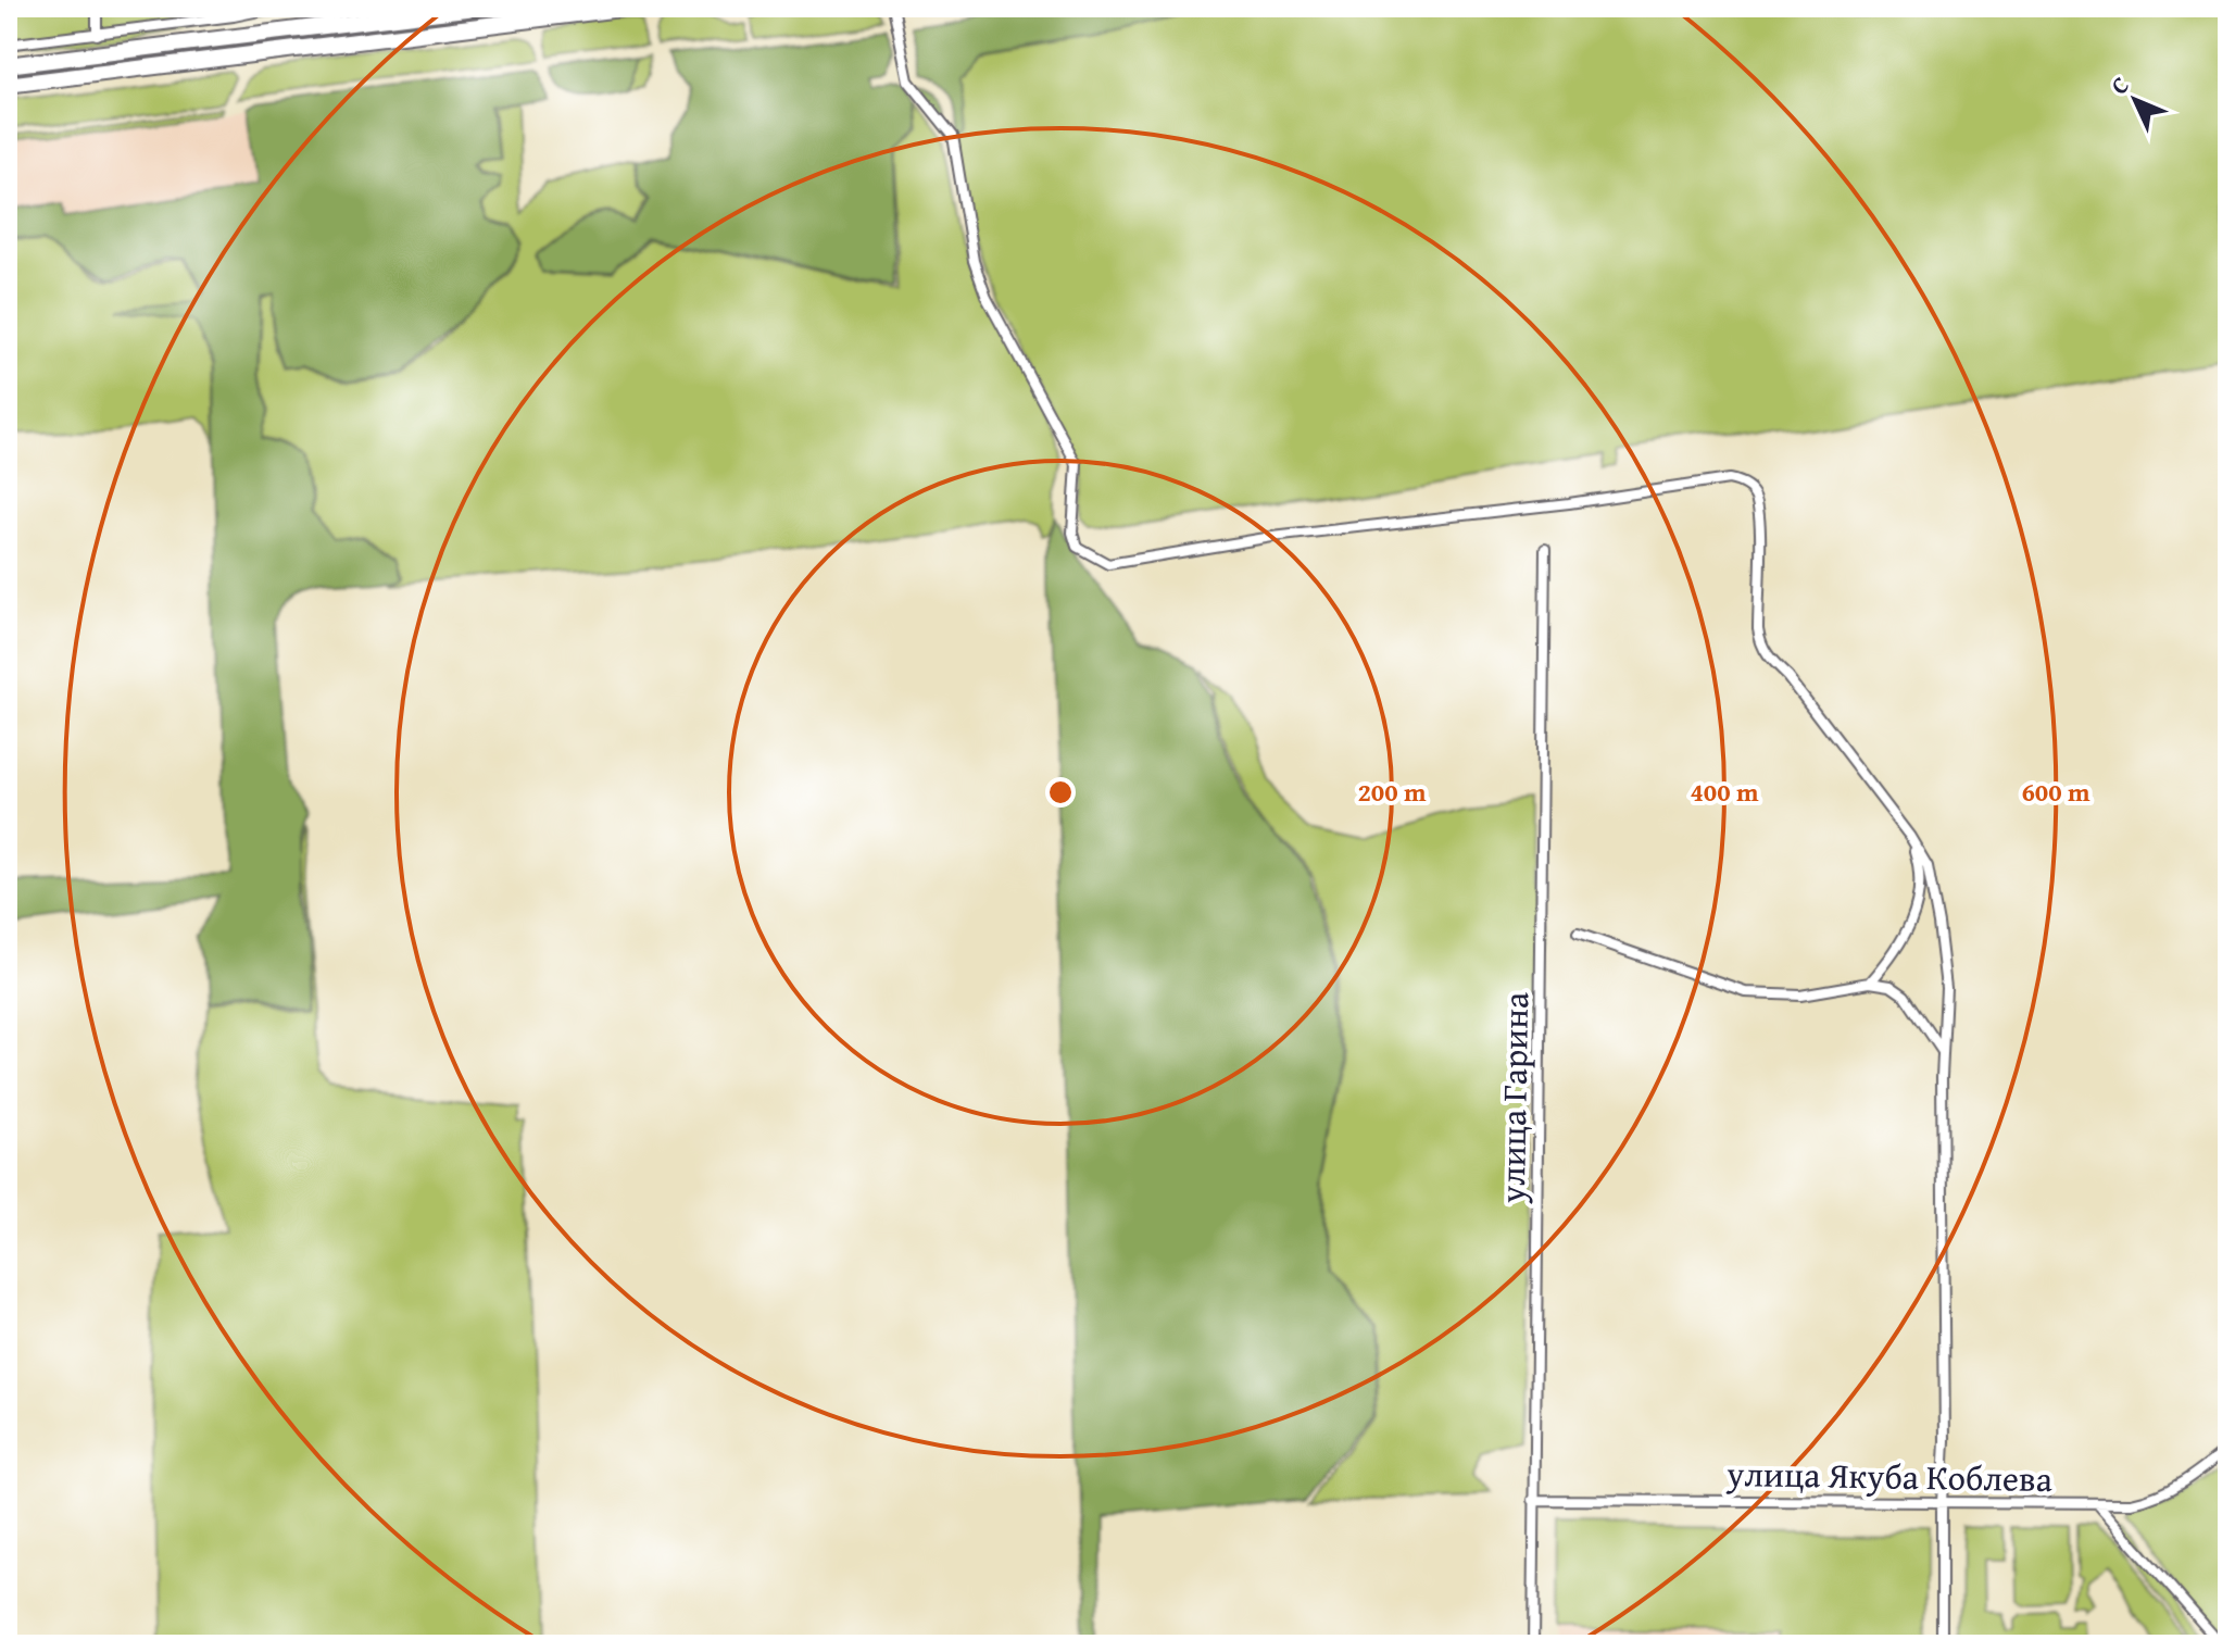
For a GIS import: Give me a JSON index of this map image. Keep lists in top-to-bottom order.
{
  "streets": {
    "street": ["улица Гарина", "улица Якуба Коблева"]
  },
  "crossings": [
    ["улица Гарина", "улица Якуба Коблева"]
  ],
  "north": "top left",
  "rings": ["200 m", "400 m", "600 m"]
}
